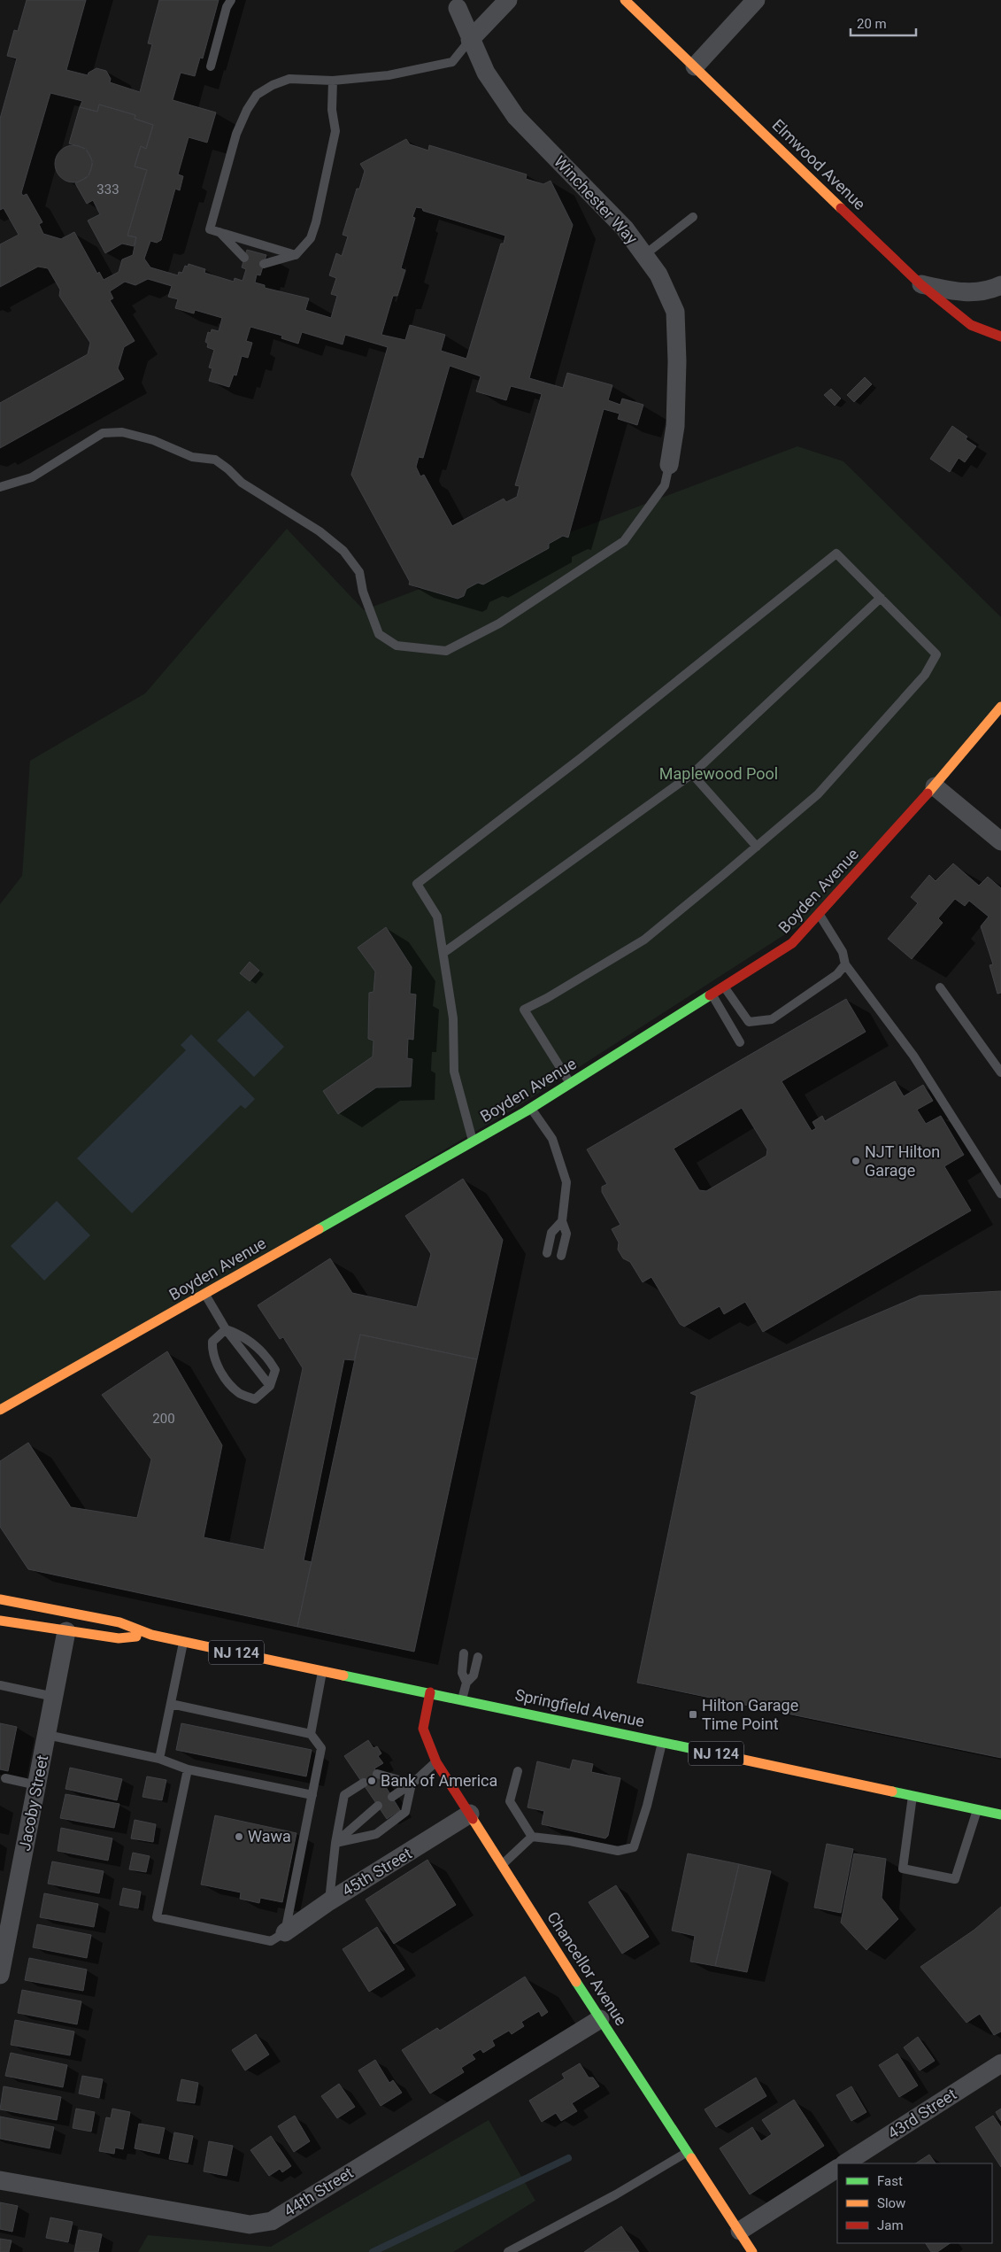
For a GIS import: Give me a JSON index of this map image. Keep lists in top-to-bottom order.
{
  "streets": {
    "main road": [
      "Elmwood Avenue",
      "Boyden Avenue",
      "NJ 124",
      "Springfield Avenue",
      "Chancellor Avenue"
    ],
    "street": [
      "Winchester Way",
      "Jacoby Street",
      "45th Street",
      "43rd Street",
      "44th Street"
    ]
  },
  "crossings": [
    ["Springfield Avenue", "Jacoby Street"],
    ["Springfield Avenue", "Chancellor Avenue"],
    ["45th Street", "Chancellor Avenue"],
    ["Chancellor Avenue", "44th Street"]
  ],
  "parks": ["Maplewood Pool"],
  "places": {
    "other": ["NJT Hilton Garage", "Bank of America", "Wawa"],
    "transit": ["Hilton Garage Time Point"]
  },
  "house_numbers": ["333", "200"],
  "legend": ["Fast", "Slow", "Jam"],
  "scale_bar": "20 m"
}
